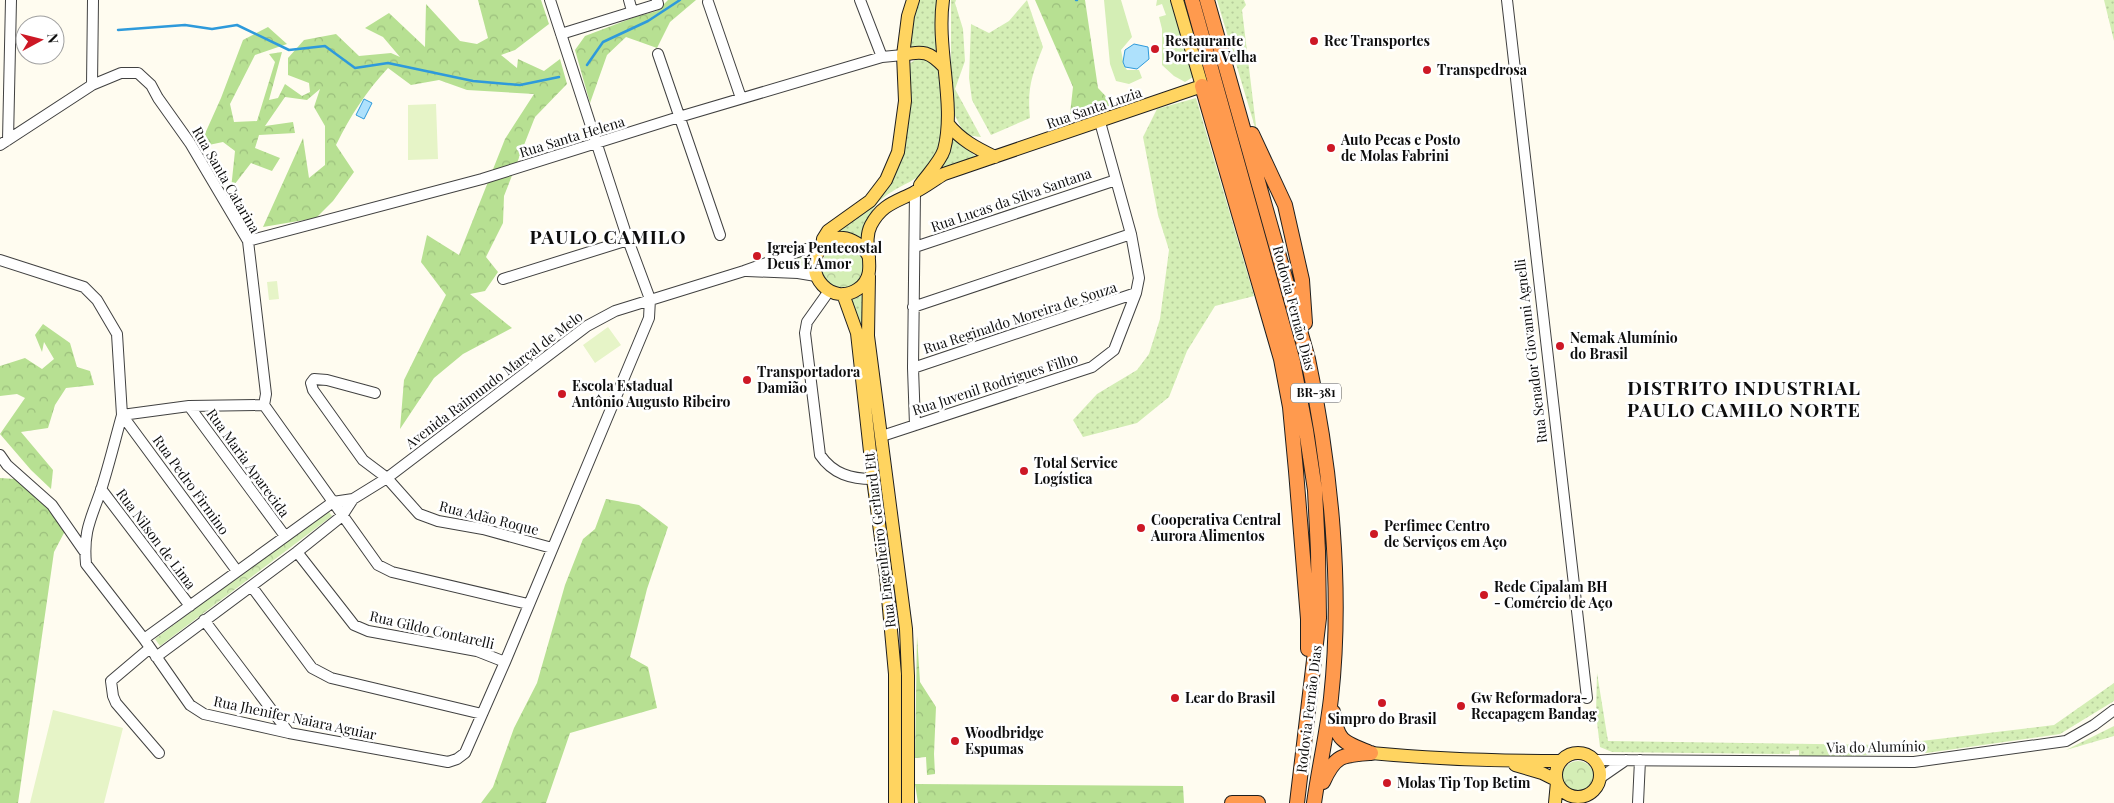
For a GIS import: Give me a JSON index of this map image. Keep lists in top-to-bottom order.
{
  "streets": {
    "highway": ["Rodovia Fernão Dias", "BR-381"],
    "main road": ["Rua Santa Luzia", "Rua Engenheiro Gerhard Ett"],
    "street": [
      "Rua Santa Helena",
      "Rua Santa Catarina",
      "Rua Lucas da Silva Santana",
      "Rua Reginaldo Moreira de Souza",
      "Rua Senador Giovanni Agnelli",
      "Avenida Raimundo Marçal de Melo",
      "Rua Juvenil Rodrigues Filho",
      "Rua Maria Aparecida",
      "Rua Pedro Firmino",
      "Rua Adão Roque",
      "Rua Nilson de Lima",
      "Rua Gildo Contarelli",
      "Rua Jhenifer Naiara Aguiar",
      "Via do Alumínio"
    ]
  },
  "crossings": [
    ["Rua Santa Luzia", "Avenida Raimundo Marçal de Melo"],
    ["Rua Santa Luzia", "Rua Juvenil Rodrigues Filho"],
    ["Rua Santa Luzia", "BR-381"],
    ["Rua Santa Luzia", "Rua Engenheiro Gerhard Ett"],
    ["Rua Santa Helena", "Rua Santa Catarina"],
    ["Rua Lucas da Silva Santana", "Rua Juvenil Rodrigues Filho"],
    ["Rodovia Fernão Dias", "BR-381"],
    ["Rua Reginaldo Moreira de Souza", "Rua Juvenil Rodrigues Filho"],
    ["Avenida Raimundo Marçal de Melo", "Rua Maria Aparecida"],
    ["Avenida Raimundo Marçal de Melo", "Rua Pedro Firmino"],
    ["Avenida Raimundo Marçal de Melo", "Rua Adão Roque"],
    ["Avenida Raimundo Marçal de Melo", "Rua Nilson de Lima"],
    ["Avenida Raimundo Marçal de Melo", "Rua Engenheiro Gerhard Ett"],
    ["Avenida Raimundo Marçal de Melo", "Rua Gildo Contarelli"],
    ["Avenida Raimundo Marçal de Melo", "Rua Jhenifer Naiara Aguiar"],
    ["Rua Juvenil Rodrigues Filho", "Rua Engenheiro Gerhard Ett"],
    ["Rua Pedro Firmino", "Rua Jhenifer Naiara Aguiar"],
    ["Rua Adão Roque", "Rua Jhenifer Naiara Aguiar"],
    ["Rua Nilson de Lima", "Rua Jhenifer Naiara Aguiar"],
    ["Rua Gildo Contarelli", "Rua Jhenifer Naiara Aguiar"]
  ],
  "districts": ["PAULO CAMILO", "DISTRITO INDUSTRIAL PAULO CAMILO NORTE"],
  "places": [
    "Rec Transportes",
    "Restaurante Porteira Velha",
    "Transpedrosa",
    "Auto Pecas e Posto de Molas Fabrini",
    "Igreja Pentecostal Deus É Amor",
    "Nemak Alumínio do Brasil",
    "Transportadora Damião",
    "Escola Estadual Antônio Augusto Ribeiro",
    "Total Service Logística",
    "Cooperativa Central Aurora Alimentos",
    "Perfimec Centro de Serviços em Aço",
    "Rede Cipalam BH - Comércio de Aço",
    "Lear do Brasil",
    "Simpro do Brasil",
    "Gw Reformadora- Recapagem Bandag",
    "Woodbridge Espumas",
    "Molas Tip Top Betim"
  ],
  "north": "right"
}
